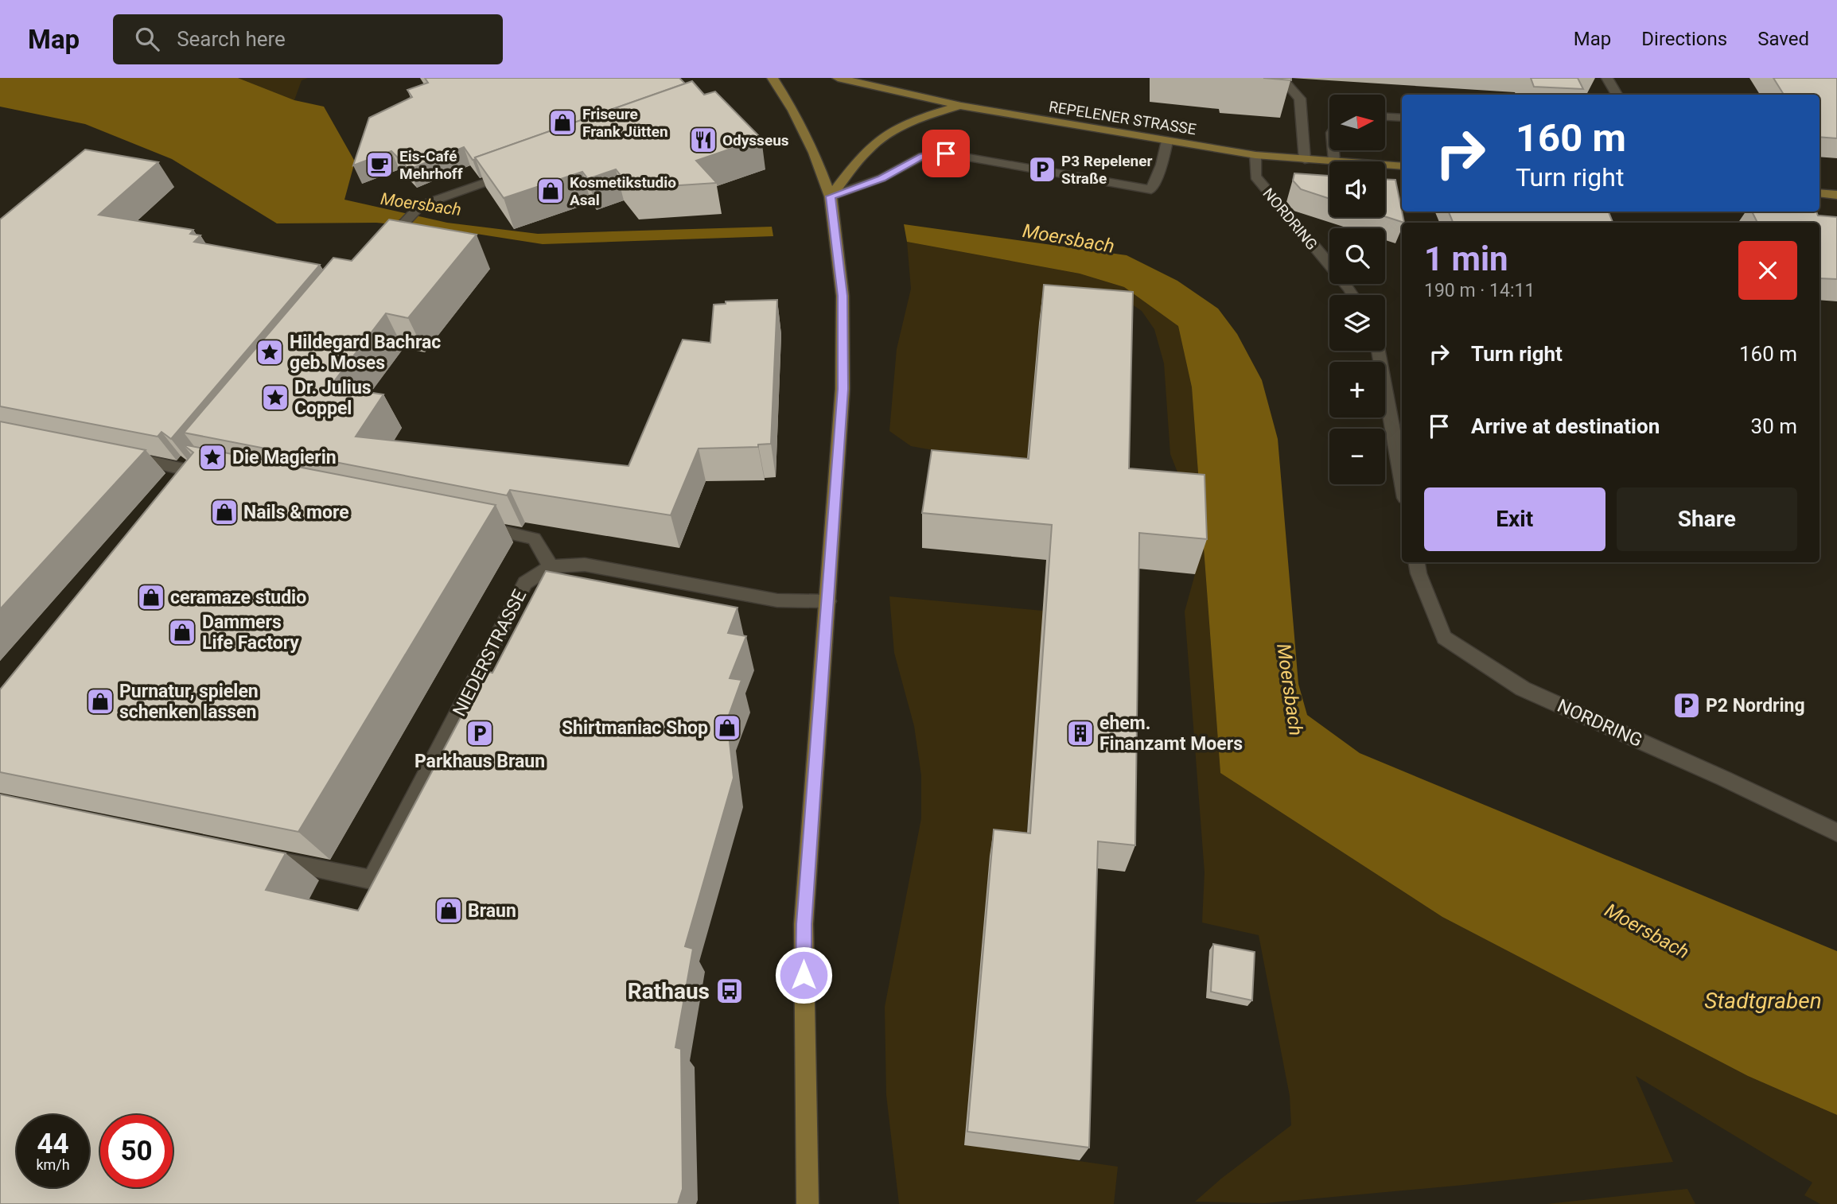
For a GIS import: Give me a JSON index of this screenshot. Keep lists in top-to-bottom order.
{
  "streets": {
    "main road": ["REPELENER STRASSE"],
    "street": ["NORDRING", "NIEDERSTRASSE"]
  },
  "crossings": [
    ["REPELENER STRASSE", "NORDRING"]
  ],
  "water": ["Moersbach", "Stadtgraben"],
  "places": {
    "shop": [
      "Friseure Frank Jütten",
      "Kosmetikstudio Asal",
      "Nails & more",
      "ceramaze studio",
      "Dammers Life Factory",
      "Purnatur, spielen schenken lassen",
      "Shirtmaniac Shop",
      "Braun"
    ],
    "restaurant": ["Odysseus"],
    "cafe": ["Eis-Café Mehrhoff"],
    "parking": ["P3 Repelener Straße", "P2 Nordring", "Parkhaus Braun"],
    "place": ["Hildegard Bachrac geb. Moses", "Dr. Julius Coppel", "Die Magierin"],
    "building": ["ehem. Finanzamt Moers"],
    "bus stop": ["Rathaus"]
  },
  "north": "right",
  "page": {
    "header": "Map",
    "search": "Search here",
    "nav": ["Map", "Directions", "Saved"],
    "map_buttons": ["+", "−"],
    "turn": ["160 m", "Turn right"],
    "heading": ["1 min", "190 m · 14:11"],
    "list": [
      {
        "name": "Turn right",
        "value": "160 m"
      },
      {
        "name": "Arrive at destination",
        "value": "30 m"
      }
    ],
    "buttons": ["Exit", "Share"],
    "speed": "44 km/h",
    "limit": "50"
  }
}
